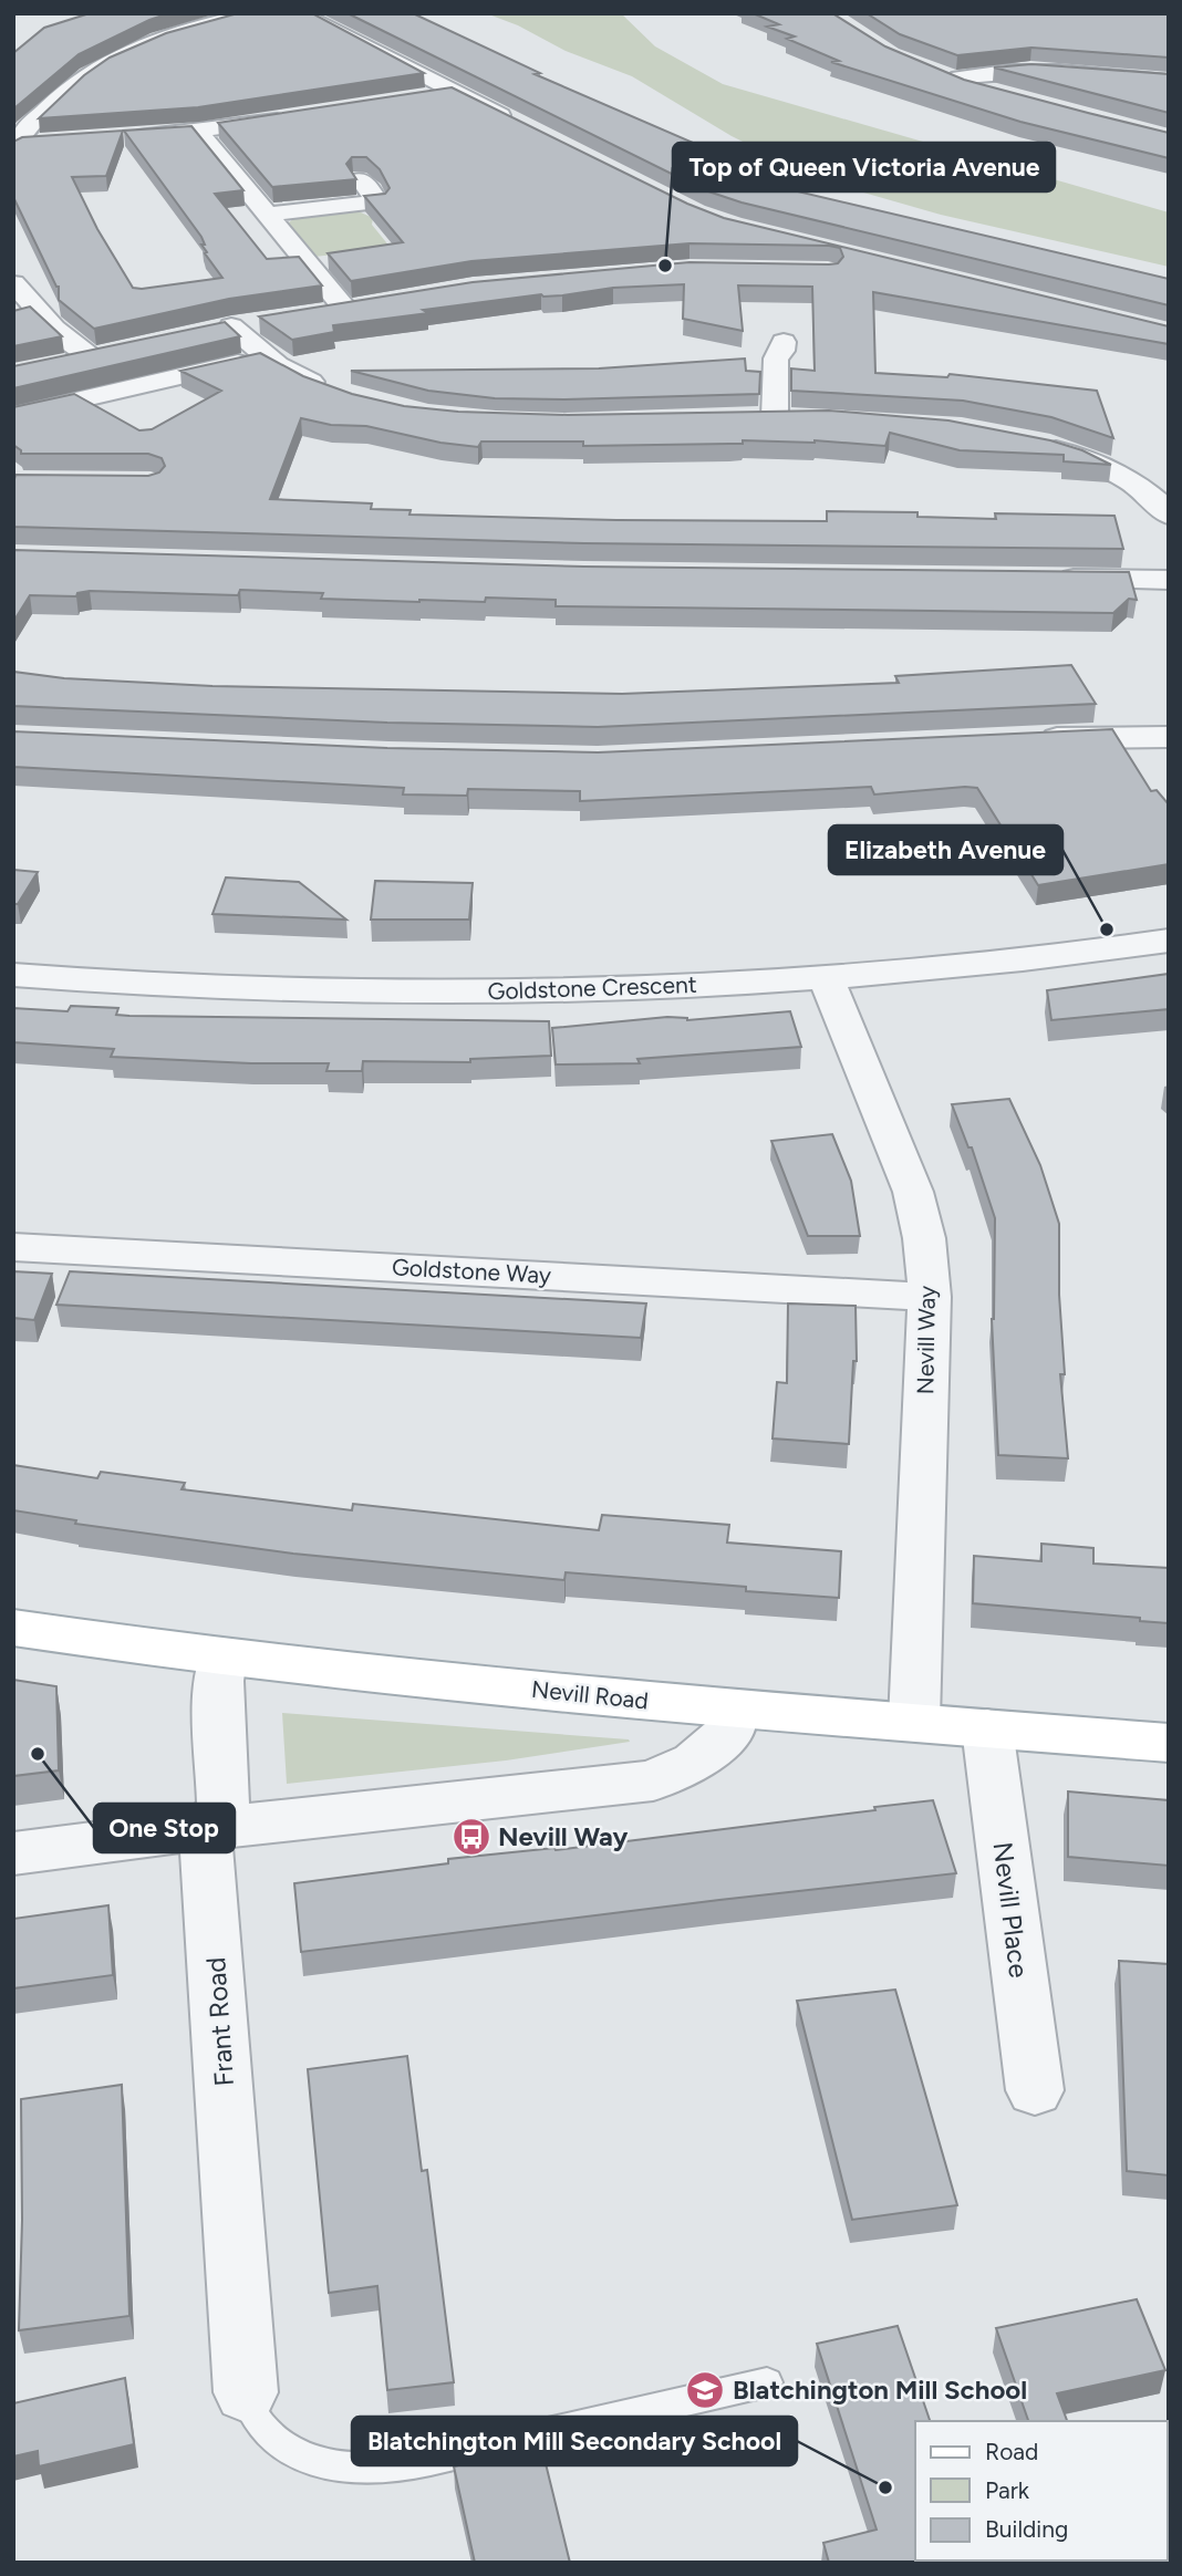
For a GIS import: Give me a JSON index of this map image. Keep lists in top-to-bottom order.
{
  "streets": {
    "main road": ["Nevill Road"],
    "street": [
      "Goldstone Crescent",
      "Goldstone Way",
      "Nevill Way",
      "Nevill Place",
      "Frant Road"
    ]
  },
  "crossings": [
    ["Goldstone Crescent", "Nevill Way"],
    ["Goldstone Way", "Nevill Way"],
    ["Nevill Way", "Nevill Road"],
    ["Nevill Road", "Nevill Place"]
  ],
  "places": {
    "other": [
      "Top of Queen Victoria Avenue",
      "Elizabeth Avenue",
      "One Stop",
      "Blatchington Mill Secondary School"
    ],
    "bus stop": ["Nevill Way"],
    "school or university": ["Blatchington Mill School"]
  },
  "legend": ["Road", "Park", "Building"]
}
